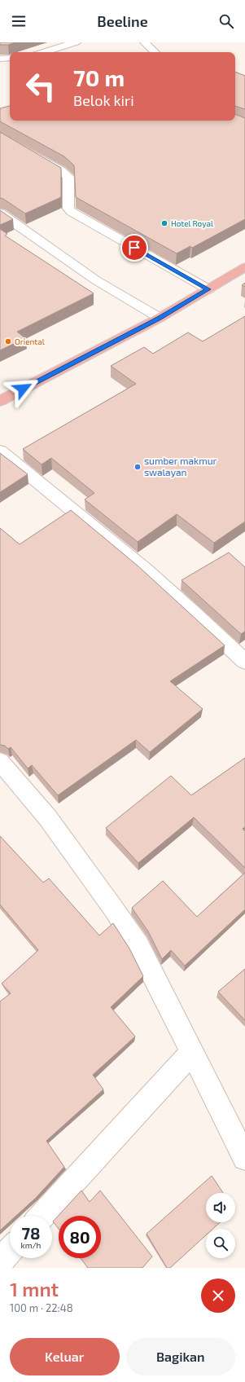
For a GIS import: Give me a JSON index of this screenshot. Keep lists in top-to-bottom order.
{
  "places": ["Hotel Royal", "Oriental", "sumber makmur swalayan"],
  "page": {
    "header": "Beeline",
    "turn": ["70 m", "Belok kiri"],
    "speed": "78 km/h",
    "limit": "80",
    "heading": ["1 mnt", "100 m · 22:48"],
    "buttons": ["Keluar", "Bagikan"]
  }
}
